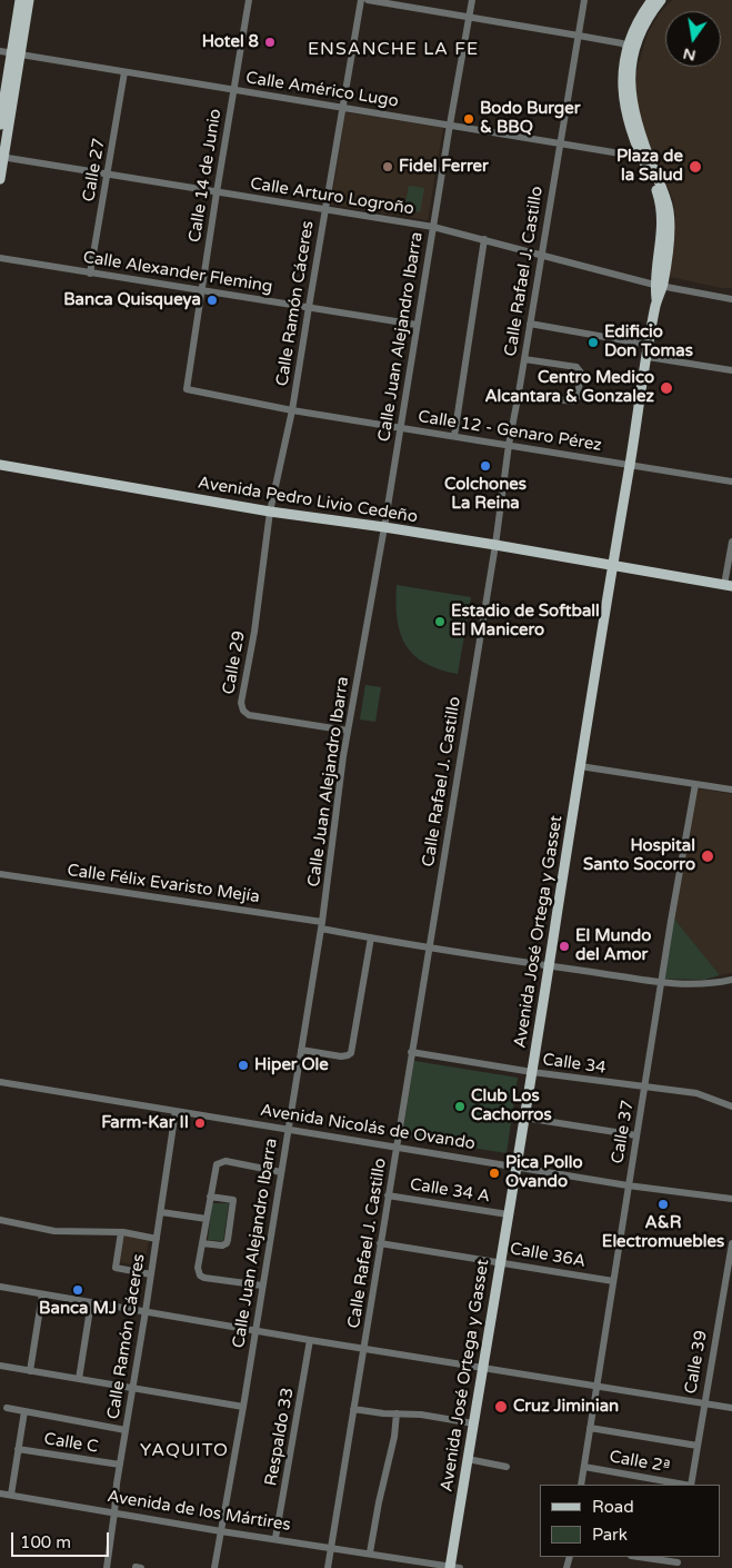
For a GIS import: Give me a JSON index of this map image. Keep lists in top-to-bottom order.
{
  "streets": {
    "main road": ["Avenida Pedro Livio Cedeño", "Avenida José Ortega y Gasset"],
    "street": [
      "Calle Américo Lugo",
      "Calle 27",
      "Calle 14 de Junio",
      "Calle Arturo Logroño",
      "Calle Rafael J. Castillo",
      "Calle Alexander Fleming",
      "Calle Ramón Cáceres",
      "Calle Juan Alejandro lbarra",
      "Calle 12 - Genaro Pérez",
      "Calle 29",
      "Calle Félix Evaristo Mejía",
      "Calle 34",
      "Avenida Nicolás de Ovando",
      "Calle 37",
      "Calle 34 A",
      "Calle 36A",
      "Calle 39",
      "Respaldo 33",
      "Calle C",
      "Calle 2ª",
      "Avenida de los Mártires"
    ]
  },
  "crossings": [
    ["Calle Américo Lugo", "Calle 27"],
    ["Calle Américo Lugo", "Calle 14 de Junio"],
    ["Calle Américo Lugo", "Calle Rafael J. Castillo"],
    ["Calle Américo Lugo", "Calle Ramón Cáceres"],
    ["Calle Américo Lugo", "Calle Juan Alejandro lbarra"],
    ["Calle Américo Lugo", "Avenida José Ortega y Gasset"],
    ["Calle 27", "Calle Arturo Logroño"],
    ["Calle 27", "Calle Alexander Fleming"],
    ["Calle 14 de Junio", "Calle Arturo Logroño"],
    ["Calle 14 de Junio", "Calle Alexander Fleming"],
    ["Calle 14 de Junio", "Calle 12 - Genaro Pérez"],
    ["Calle Arturo Logroño", "Calle Rafael J. Castillo"],
    ["Calle Arturo Logroño", "Calle Ramón Cáceres"],
    ["Calle Arturo Logroño", "Calle Juan Alejandro lbarra"],
    ["Calle Arturo Logroño", "Avenida José Ortega y Gasset"],
    ["Calle Rafael J. Castillo", "Calle 12 - Genaro Pérez"],
    ["Calle Rafael J. Castillo", "Avenida Pedro Livio Cedeño"],
    ["Calle Rafael J. Castillo", "Calle Félix Evaristo Mejía"],
    ["Calle Rafael J. Castillo", "Calle 34"],
    ["Calle Rafael J. Castillo", "Avenida Nicolás de Ovando"],
    ["Calle Rafael J. Castillo", "Calle 34 A"],
    ["Calle Rafael J. Castillo", "Calle 36A"],
    ["Calle Rafael J. Castillo", "Avenida de los Mártires"],
    ["Calle Alexander Fleming", "Calle Ramón Cáceres"],
    ["Calle Alexander Fleming", "Calle Juan Alejandro lbarra"],
    ["Calle Ramón Cáceres", "Calle 12 - Genaro Pérez"],
    ["Calle Ramón Cáceres", "Avenida Pedro Livio Cedeño"],
    ["Calle Ramón Cáceres", "Calle 29"],
    ["Calle Ramón Cáceres", "Avenida Nicolás de Ovando"],
    ["Calle Ramón Cáceres", "Calle C"],
    ["Calle Ramón Cáceres", "Avenida de los Mártires"],
    ["Calle Juan Alejandro lbarra", "Calle 12 - Genaro Pérez"],
    ["Calle Juan Alejandro lbarra", "Avenida Pedro Livio Cedeño"],
    ["Calle Juan Alejandro lbarra", "Calle 29"],
    ["Calle Juan Alejandro lbarra", "Calle Félix Evaristo Mejía"],
    ["Calle Juan Alejandro lbarra", "Avenida Nicolás de Ovando"],
    ["Calle Juan Alejandro lbarra", "Avenida de los Mártires"],
    ["Calle 12 - Genaro Pérez", "Avenida José Ortega y Gasset"],
    ["Avenida Pedro Livio Cedeño", "Calle 29"],
    ["Avenida Pedro Livio Cedeño", "Avenida José Ortega y Gasset"],
    ["Calle Félix Evaristo Mejía", "Avenida José Ortega y Gasset"],
    ["Calle Félix Evaristo Mejía", "Calle 37"],
    ["Avenida José Ortega y Gasset", "Calle 34"],
    ["Avenida José Ortega y Gasset", "Avenida Nicolás de Ovando"],
    ["Avenida José Ortega y Gasset", "Calle 34 A"],
    ["Avenida José Ortega y Gasset", "Calle 36A"],
    ["Avenida José Ortega y Gasset", "Avenida de los Mártires"],
    ["Calle 34", "Calle 37"],
    ["Avenida Nicolás de Ovando", "Calle 37"],
    ["Calle 37", "Calle 36A"],
    ["Calle 37", "Calle 2ª"],
    ["Respaldo 33", "Avenida de los Mártires"]
  ],
  "districts": ["ENSANCHE LA FE", "YAQUITO"],
  "places": [
    "Hotel 8",
    "Bodo Burger & BBQ",
    "Fidel Ferrer",
    "Plaza de la Salud",
    "Banca Quisqueya",
    "Edificio Don Tomas",
    "Centro Medico Alcantara & Gonzalez",
    "Colchones La Reina",
    "Estadio de Softball El Manicero",
    "Hospital Santo Socorro",
    "El Mundo del Amor",
    "Hiper Ole",
    "Club Los Cachorros",
    "Farm-Kar II",
    "Pica Pollo Ovando",
    "A&R Electromuebles",
    "Banca MJ",
    "Cruz Jiminian"
  ],
  "legend": ["Road", "Park"],
  "scale_bar": "100 m",
  "north": "bottom"
}
